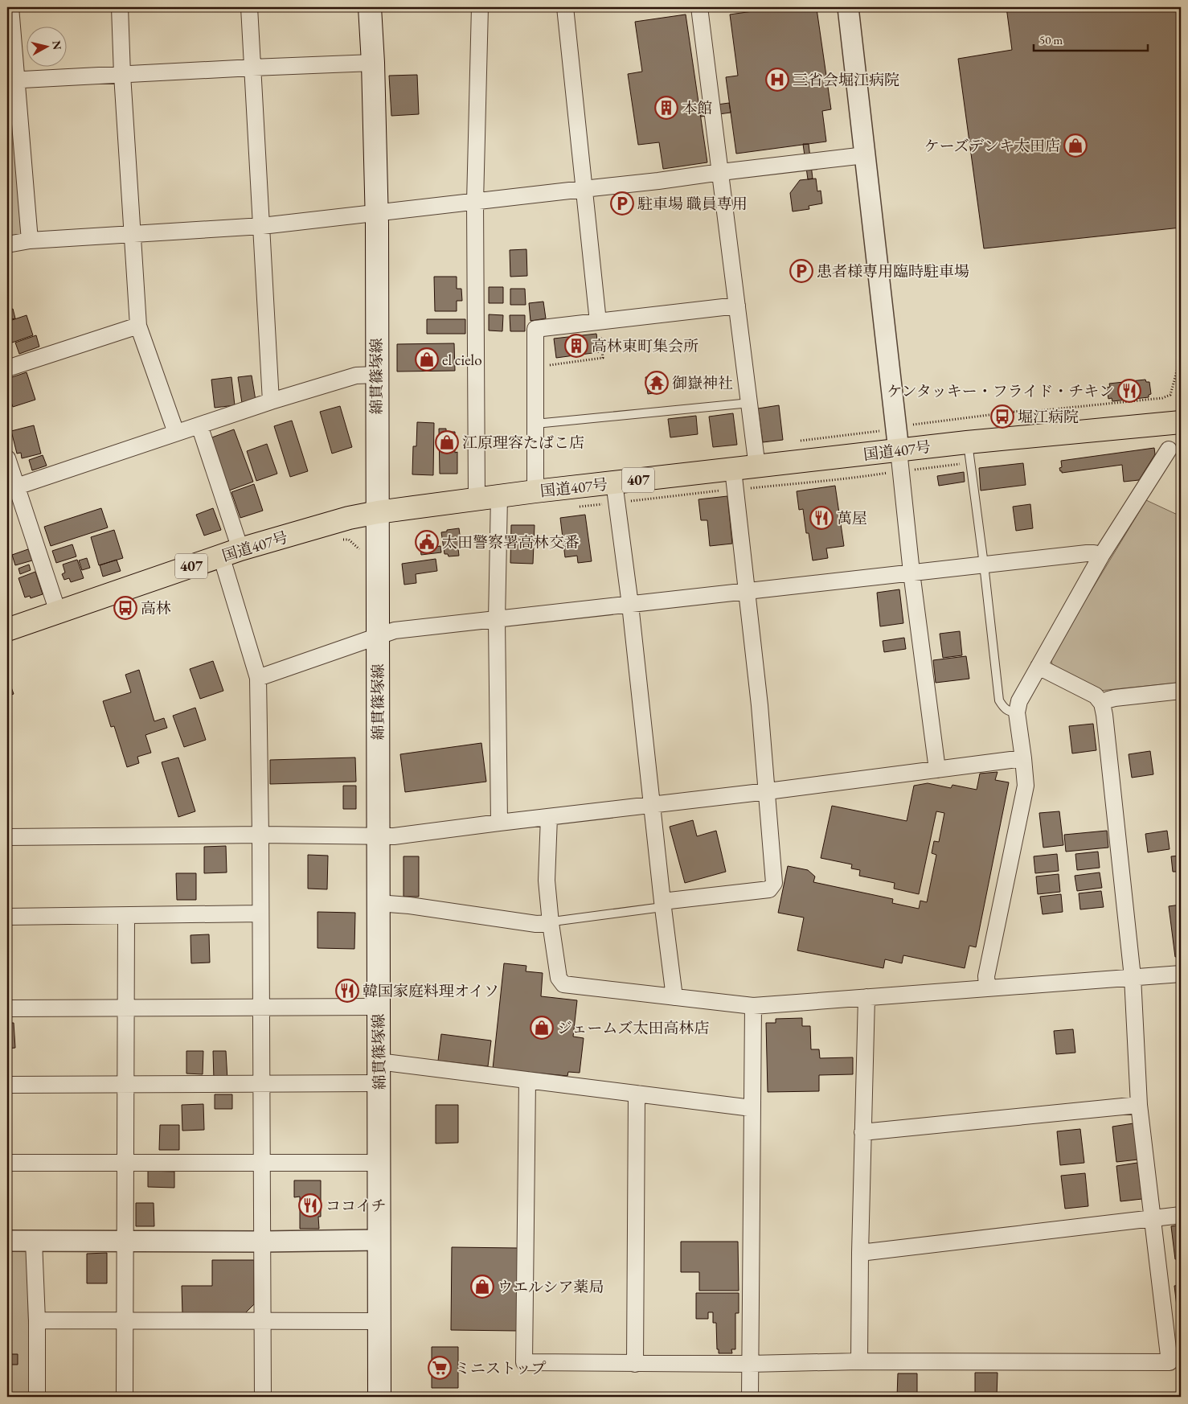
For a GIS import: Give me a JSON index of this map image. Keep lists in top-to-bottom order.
{
  "streets": {
    "highway": ["国道407号", "407"],
    "main road": ["綿貫篠塚線"]
  },
  "crossings": [
    ["綿貫篠塚線", "国道407号"]
  ],
  "places": {
    "hospital": ["三省会堀江病院"],
    "building": ["本館", "高林東町集会所"],
    "shop": [
      "ケーズデンキ太田店",
      "el cielo",
      "江原理容たばこ店",
      "ジェームズ太田高林店",
      "ウエルシア薬局"
    ],
    "parking": ["駐車場 職員専用", "患者様専用臨時駐車場"],
    "temple": ["御嶽神社"],
    "restaurant": [
      "ケンタッキー・フライド・チキン",
      "萬屋",
      "韓国家庭料理オイソ",
      "ココイチ"
    ],
    "bus stop": ["堀江病院", "高林"],
    "public building": ["太田警察署高林交番"],
    "supermarket": ["ミニストップ"]
  },
  "scale_bar": "50 m",
  "north": "right"
}
